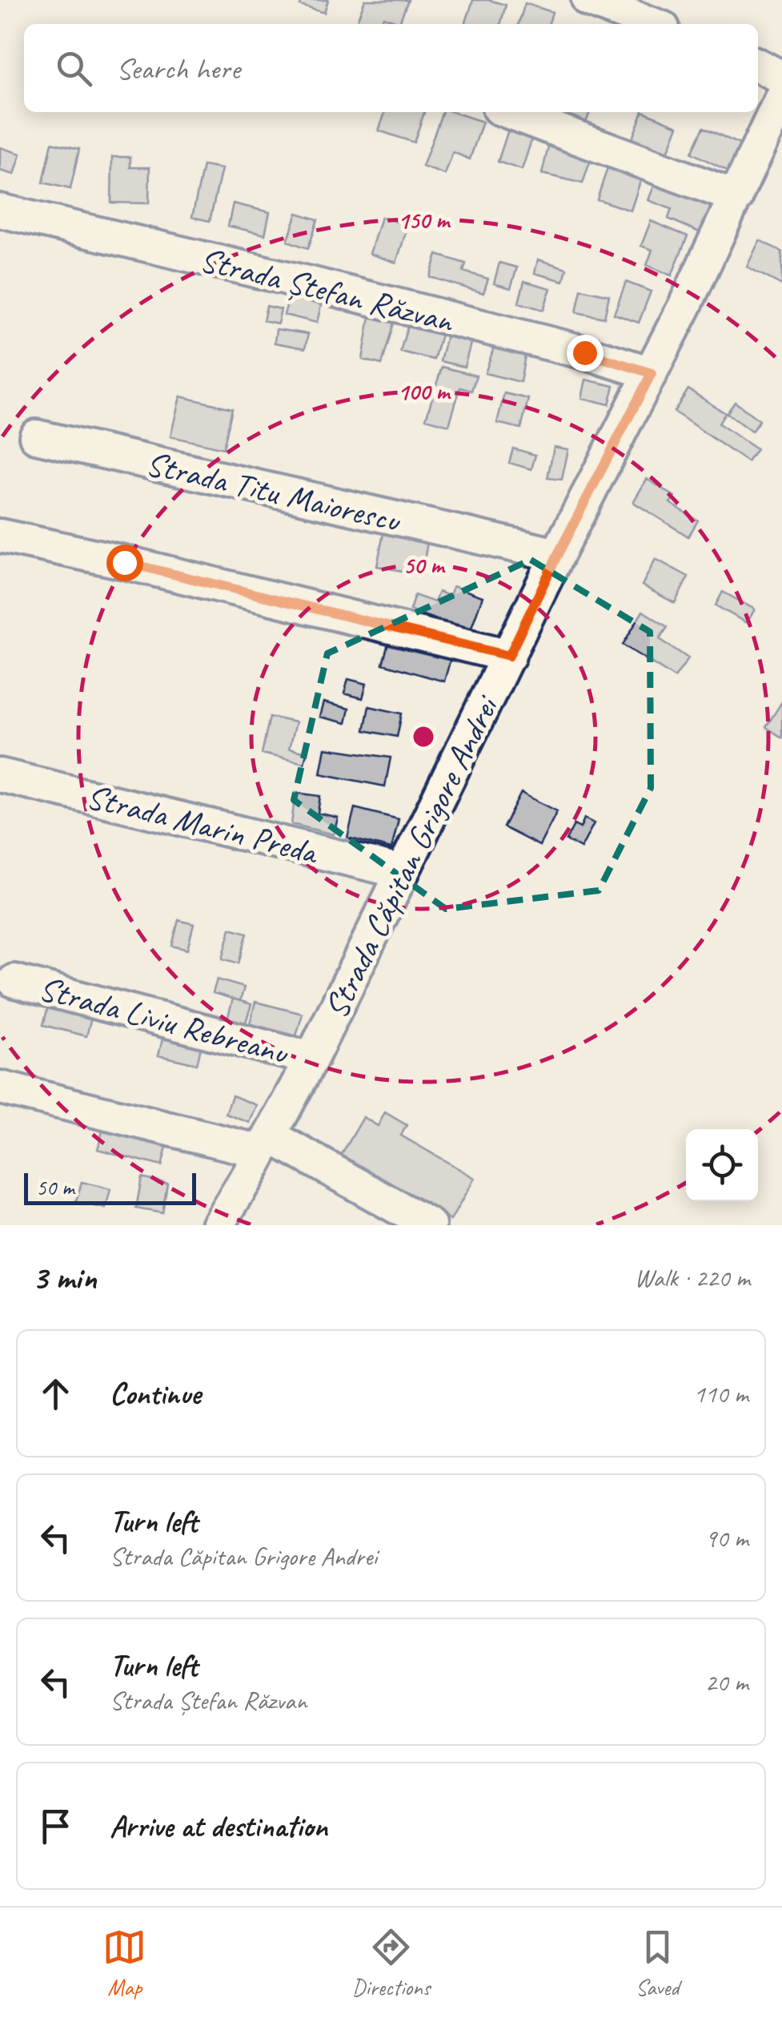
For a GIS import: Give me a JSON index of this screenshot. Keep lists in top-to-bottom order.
{
  "streets": {
    "street": [
      "Strada Ștefan Răzvan",
      "Strada Titu Maiorescu",
      "Strada Marin Preda",
      "Strada Căpitan Grigore Andrei",
      "Strada Liviu Rebreanu"
    ]
  },
  "crossings": [
    ["Strada Ștefan Răzvan", "Strada Căpitan Grigore Andrei"],
    ["Strada Titu Maiorescu", "Strada Căpitan Grigore Andrei"],
    ["Strada Marin Preda", "Strada Căpitan Grigore Andrei"],
    ["Strada Căpitan Grigore Andrei", "Strada Liviu Rebreanu"]
  ],
  "scale_bar": "50 m",
  "page": {
    "search": "Search here",
    "scale": "50 m",
    "heading": ["3 min", "Walk · 220 m"],
    "list": [
      ["Continue", "110 m"],
      ["Turn left", "Strada Căpitan Grigore Andrei", "90 m"],
      ["Turn left", "Strada Ștefan Răzvan", "20 m"],
      "Arrive at destination"
    ],
    "nav": ["Map", "Directions", "Saved"]
  },
  "rings": ["150 m", "100 m", "50 m"]
}
